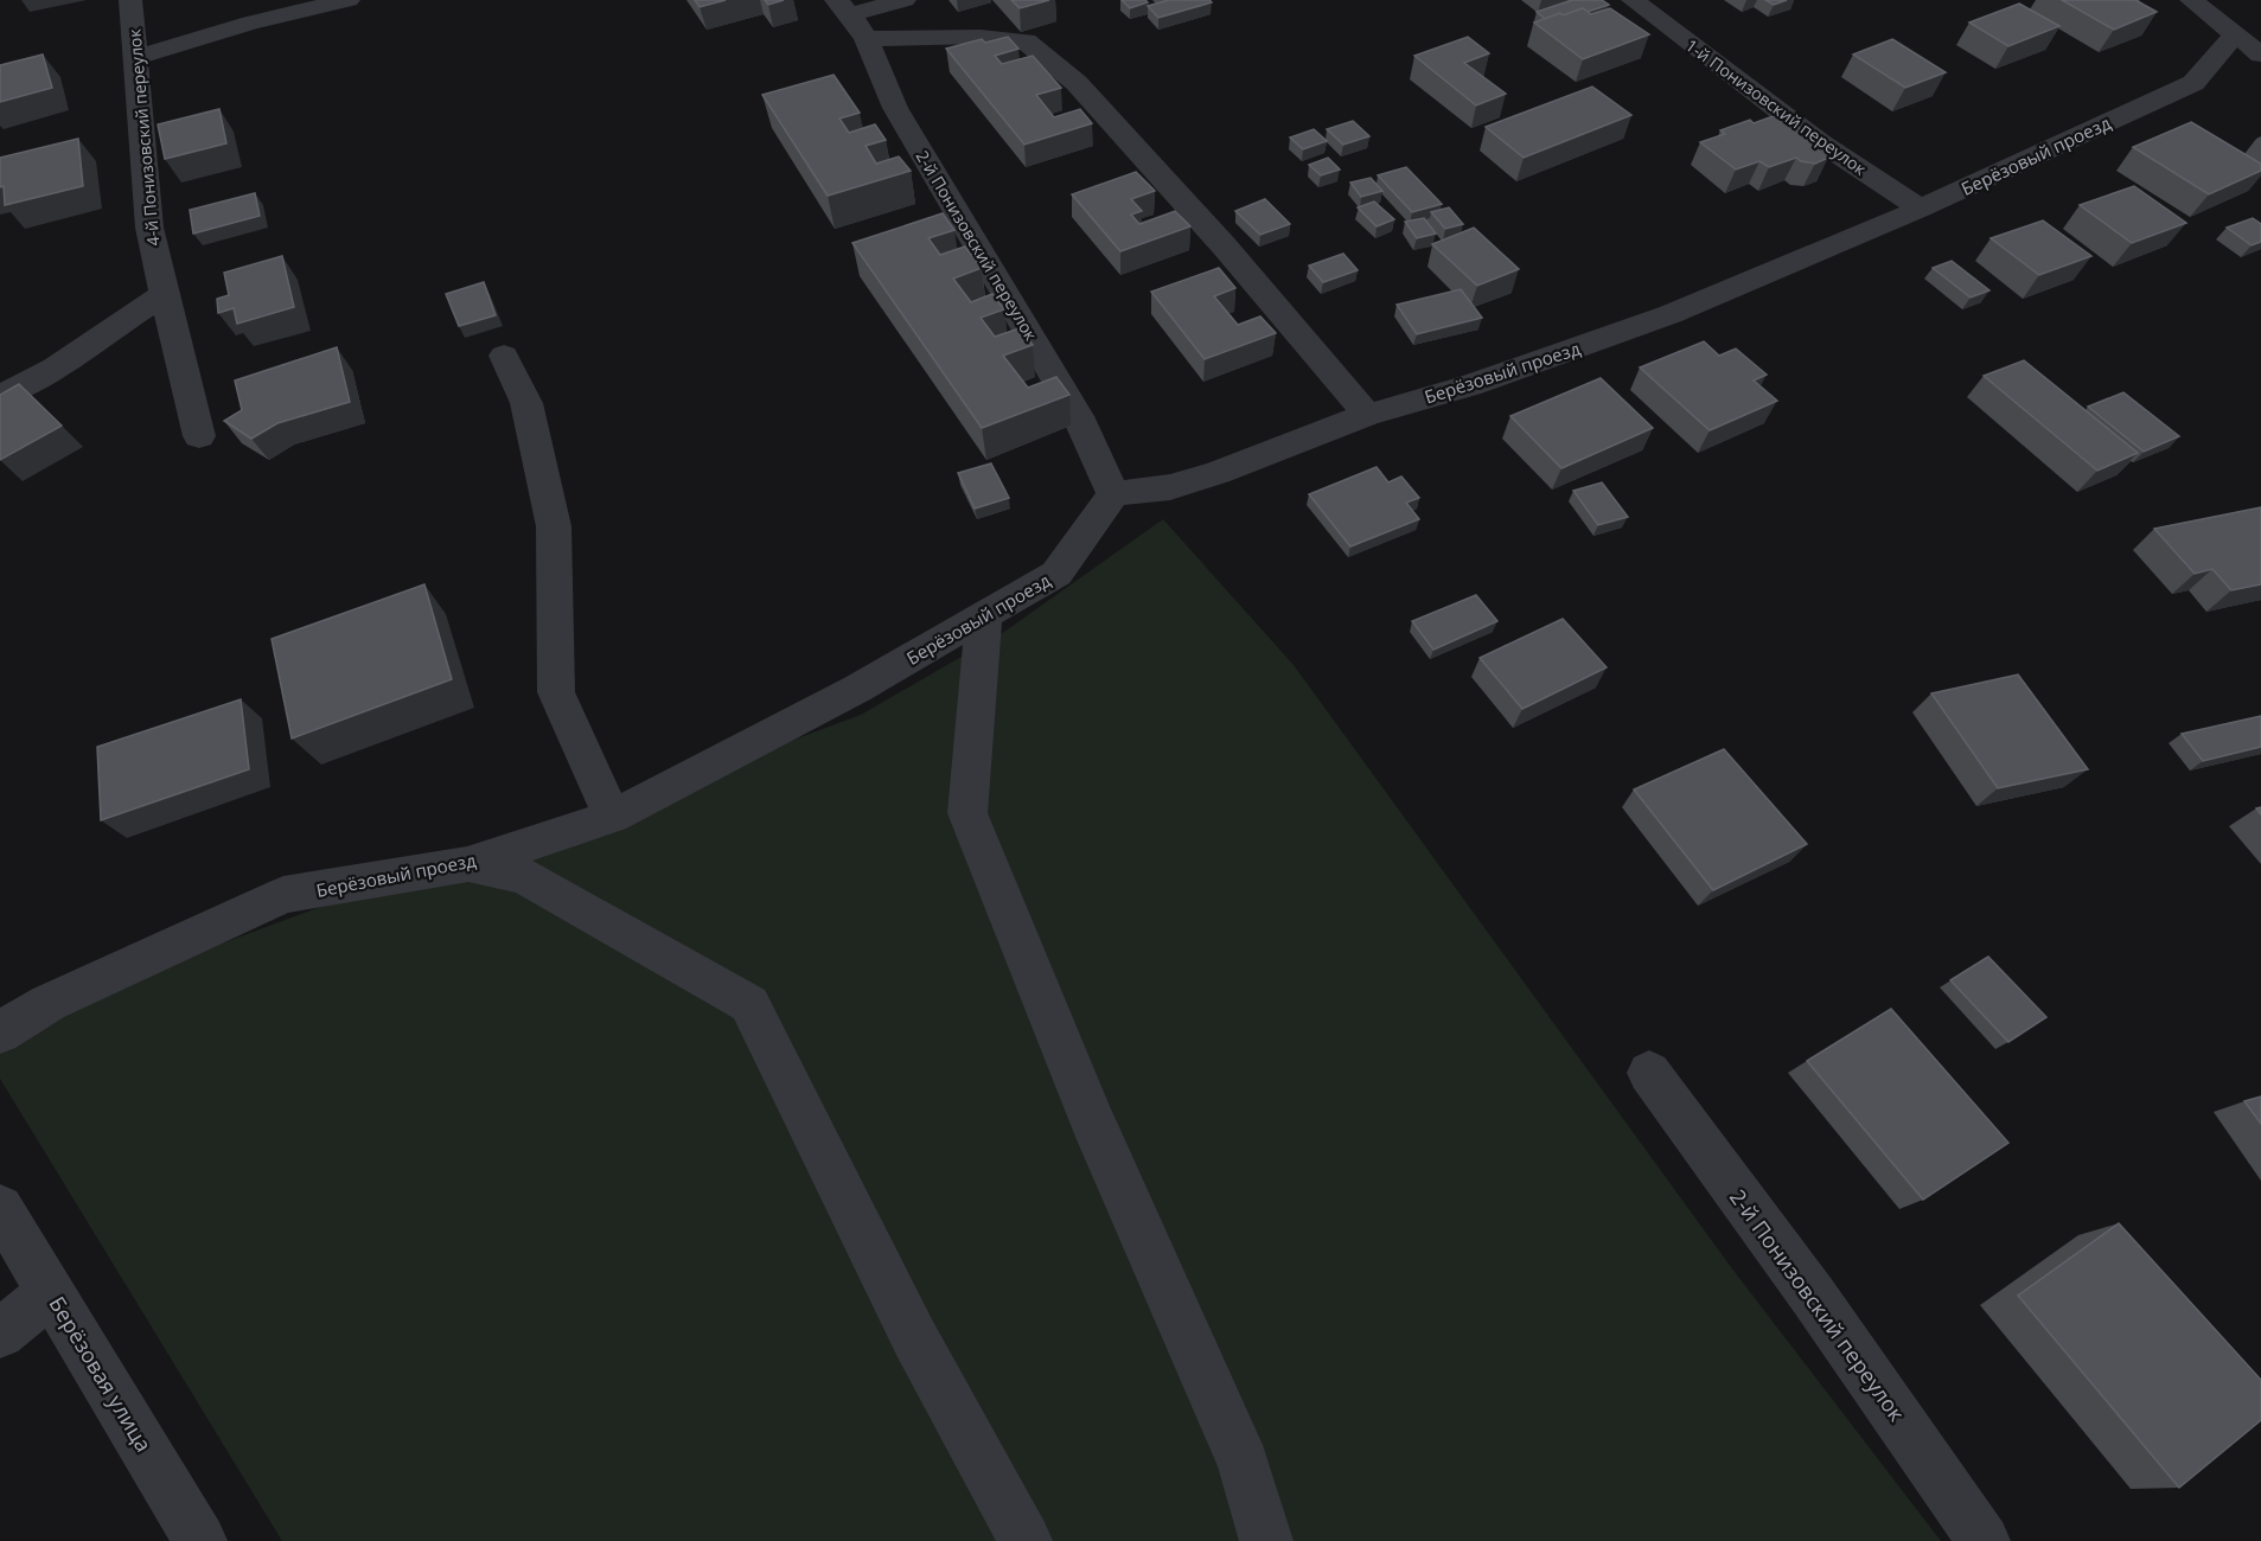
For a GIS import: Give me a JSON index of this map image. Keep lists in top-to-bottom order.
{
  "streets": {
    "street": [
      "1-й Понизовский переулок",
      "4-й Понизовский переулок",
      "Берёзовый проезд",
      "2-й Понизовский переулок",
      "Берёзовая улица"
    ]
  },
  "crossings": [
    ["1-й Понизовский переулок", "Берёзовый проезд"],
    ["Берёзовый проезд", "2-й Понизовский переулок"]
  ]
}
